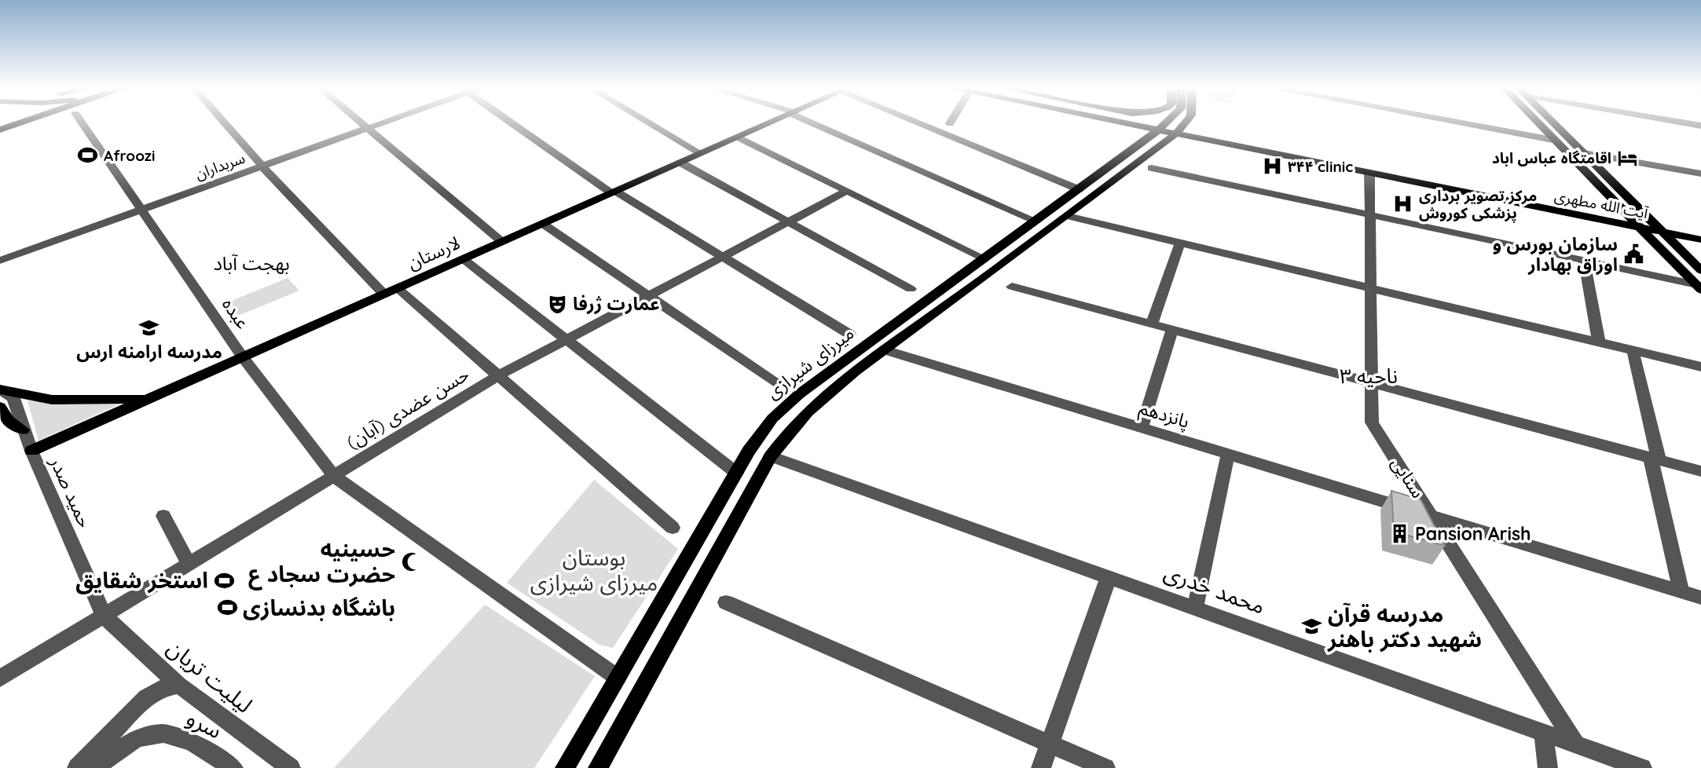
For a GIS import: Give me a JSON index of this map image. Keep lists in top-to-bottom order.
{
  "streets": {
    "main road": ["آیت الله مطهری", "لارستان", "میرزای شیرازی"],
    "street": [
      "سربداران",
      "عبده",
      "حسن عضدی (آبان)",
      "پانزدهم",
      "سنایی",
      "حمید صدر",
      "محمد خدری",
      "لیلیت تریان",
      "سرو"
    ]
  },
  "crossings": [
    ["سربداران", "عبده"],
    ["آیت الله مطهری", "میرزای شیرازی"],
    ["آیت الله مطهری", "سنایی"],
    ["لارستان", "عبده"],
    ["لارستان", "حمید صدر"],
    ["عبده", "میرزای شیرازی"],
    ["عبده", "حسن عضدی (آبان)"],
    ["میرزای شیرازی", "پانزدهم"],
    ["میرزای شیرازی", "محمد خدری"],
    ["حسن عضدی (آبان)", "حمید صدر"],
    ["حسن عضدی (آبان)", "لیلیت تریان"],
    ["پانزدهم", "سنایی"],
    ["سنایی", "محمد خدری"],
    ["حمید صدر", "لیلیت تریان"]
  ],
  "districts": ["بهجت آباد", "ناحیه ۳"],
  "parks": ["بوستان میرزای شیرازی"],
  "places": {
    "sports": ["Afroozi", "استخر شقایق", "باشگاه بدنسازی"],
    "hotel": ["اقامتگاه عباس اباد"],
    "hospital": ["۳۴۴ clinic", "مرکز تصویر برداری پزشکی کوروش"],
    "public building": ["سازمان بورس و اوراق بهادار"],
    "theatre": ["عمارت ژرفا"],
    "school or university": ["مدرسه ارامنه ارس", "مدرسه قرآن شهید دکتر باهنر"],
    "building": ["Pansion Arish"],
    "mosque": ["حسینیه حضرت سجاد ع"]
  }
}
